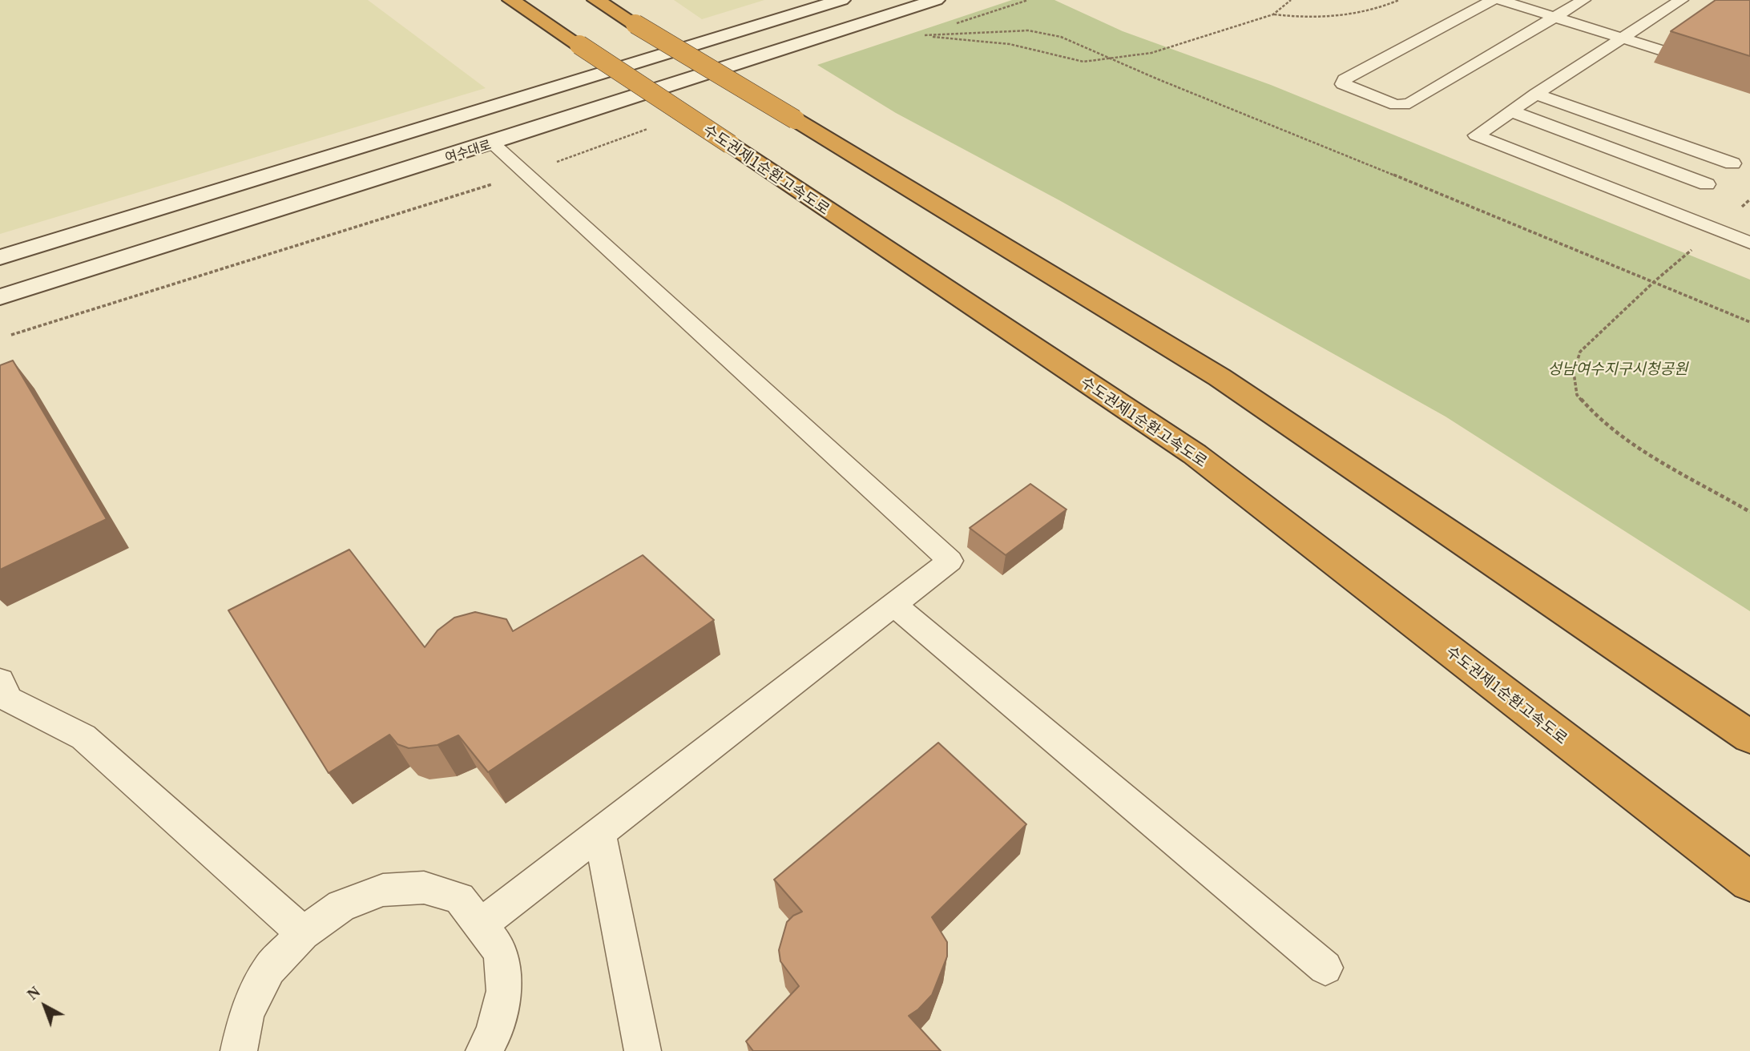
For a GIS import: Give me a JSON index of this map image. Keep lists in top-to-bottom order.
{
  "streets": {
    "highway": ["수도권제1순환고속도로"],
    "main road": ["여수대로"]
  },
  "parks": ["성남여수지구시청공원"],
  "north": "top left"
}
